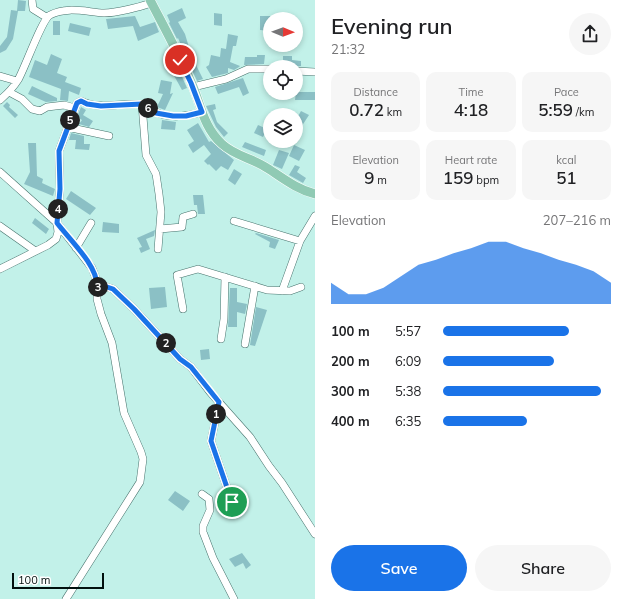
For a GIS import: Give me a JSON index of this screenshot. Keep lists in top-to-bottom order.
{
  "scale_bar": "100 m",
  "north": "right",
  "page": {
    "heading": ["Evening run", "21:32"],
    "stats": [
      ["Distance", "0.72 km"],
      ["Time", "4:18"],
      ["Pace", "5:59 /km"],
      ["Elevation", "9 m"],
      ["Heart rate", "159 bpm"],
      ["kcal", "51"]
    ],
    "pins": [
      "6",
      "5",
      "4",
      "3",
      "2",
      "1"
    ],
    "chart": ["Elevation", "207–216 m"],
    "list": [
      {
        "name": "100 m",
        "note": "5:57"
      },
      {
        "name": "200 m",
        "note": "6:09"
      },
      {
        "name": "300 m",
        "note": "5:38"
      },
      {
        "name": "400 m",
        "note": "6:35"
      }
    ],
    "buttons": ["Save", "Share"],
    "scale": "100 m"
  }
}
